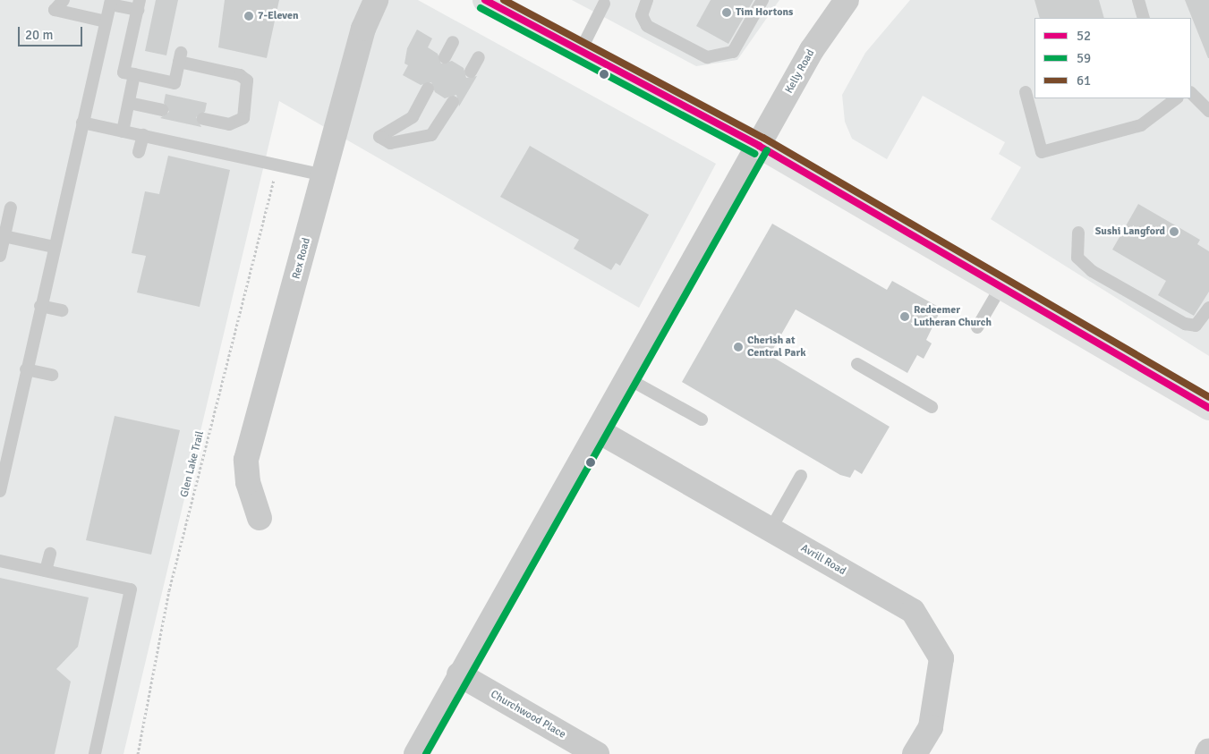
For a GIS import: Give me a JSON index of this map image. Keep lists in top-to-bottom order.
{
  "streets": {
    "street": [
      "Kelly Road",
      "Rex Road",
      "Avrill Road",
      "Churchwood Place"
    ],
    "path": ["Glen Lake Trail"]
  },
  "crossings": [
    ["Kelly Road", "Avrill Road"],
    ["Kelly Road", "Churchwood Place"]
  ],
  "places": [
    "Tim Hortons",
    "7-Eleven",
    "Sushi Langford",
    "Redeemer Lutheran Church",
    "Cherish at Central Park"
  ],
  "lines": ["transit line 52", "transit line 61", "transit line 59"],
  "legend": ["52", "59", "61"],
  "scale_bar": "20 m"
}
